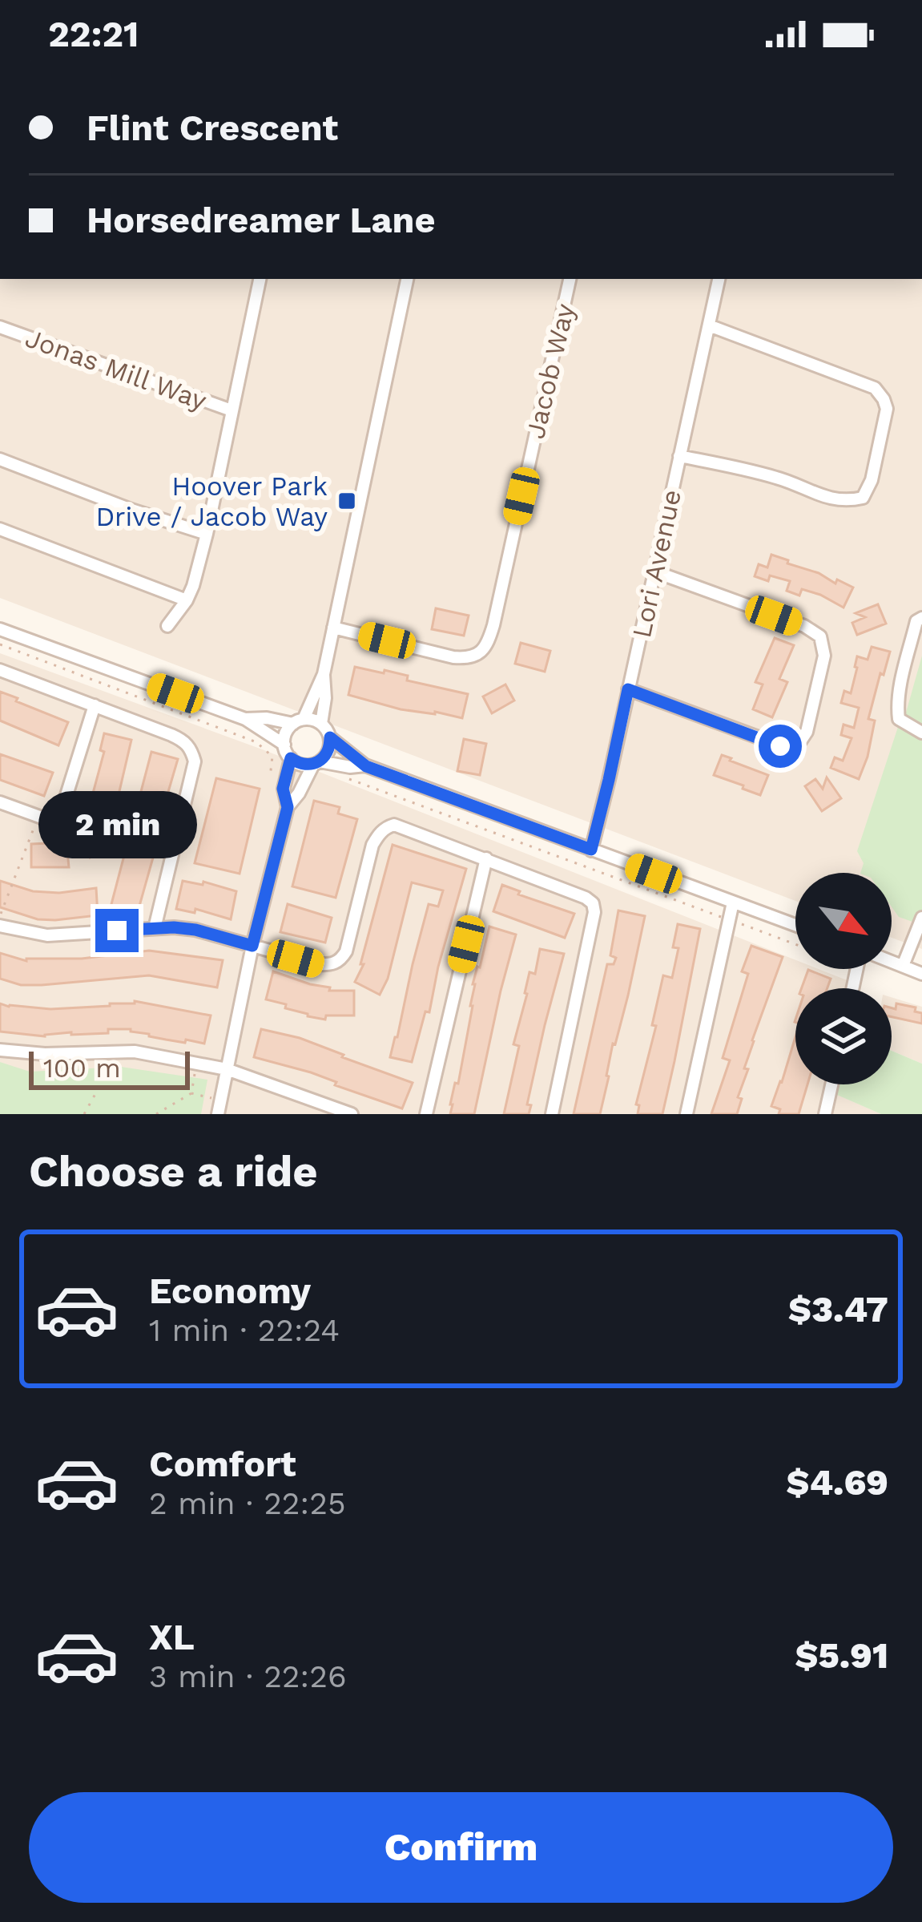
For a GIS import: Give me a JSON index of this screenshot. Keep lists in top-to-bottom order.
{
  "streets": {
    "street": ["Jonas Mill Way", "Jacob Way", "Lori Avenue"]
  },
  "places": {
    "transit": ["Hoover Park Drive / Jacob Way"]
  },
  "scale_bar": "100 m",
  "north": "bottom right",
  "page": {
    "status": "22:21",
    "banner": ["Flint Crescent", "Horsedreamer Lane"],
    "bubble": "2 min",
    "scale": "100 m",
    "heading": "Choose a ride",
    "list": [
      {
        "name": "Economy",
        "note": "1 min · 22:24",
        "value": "$3.47"
      },
      {
        "name": "Comfort",
        "note": "2 min · 22:25",
        "value": "$4.69"
      },
      {
        "name": "XL",
        "note": "3 min · 22:26",
        "value": "$5.91"
      }
    ],
    "buttons": "Confirm"
  }
}
